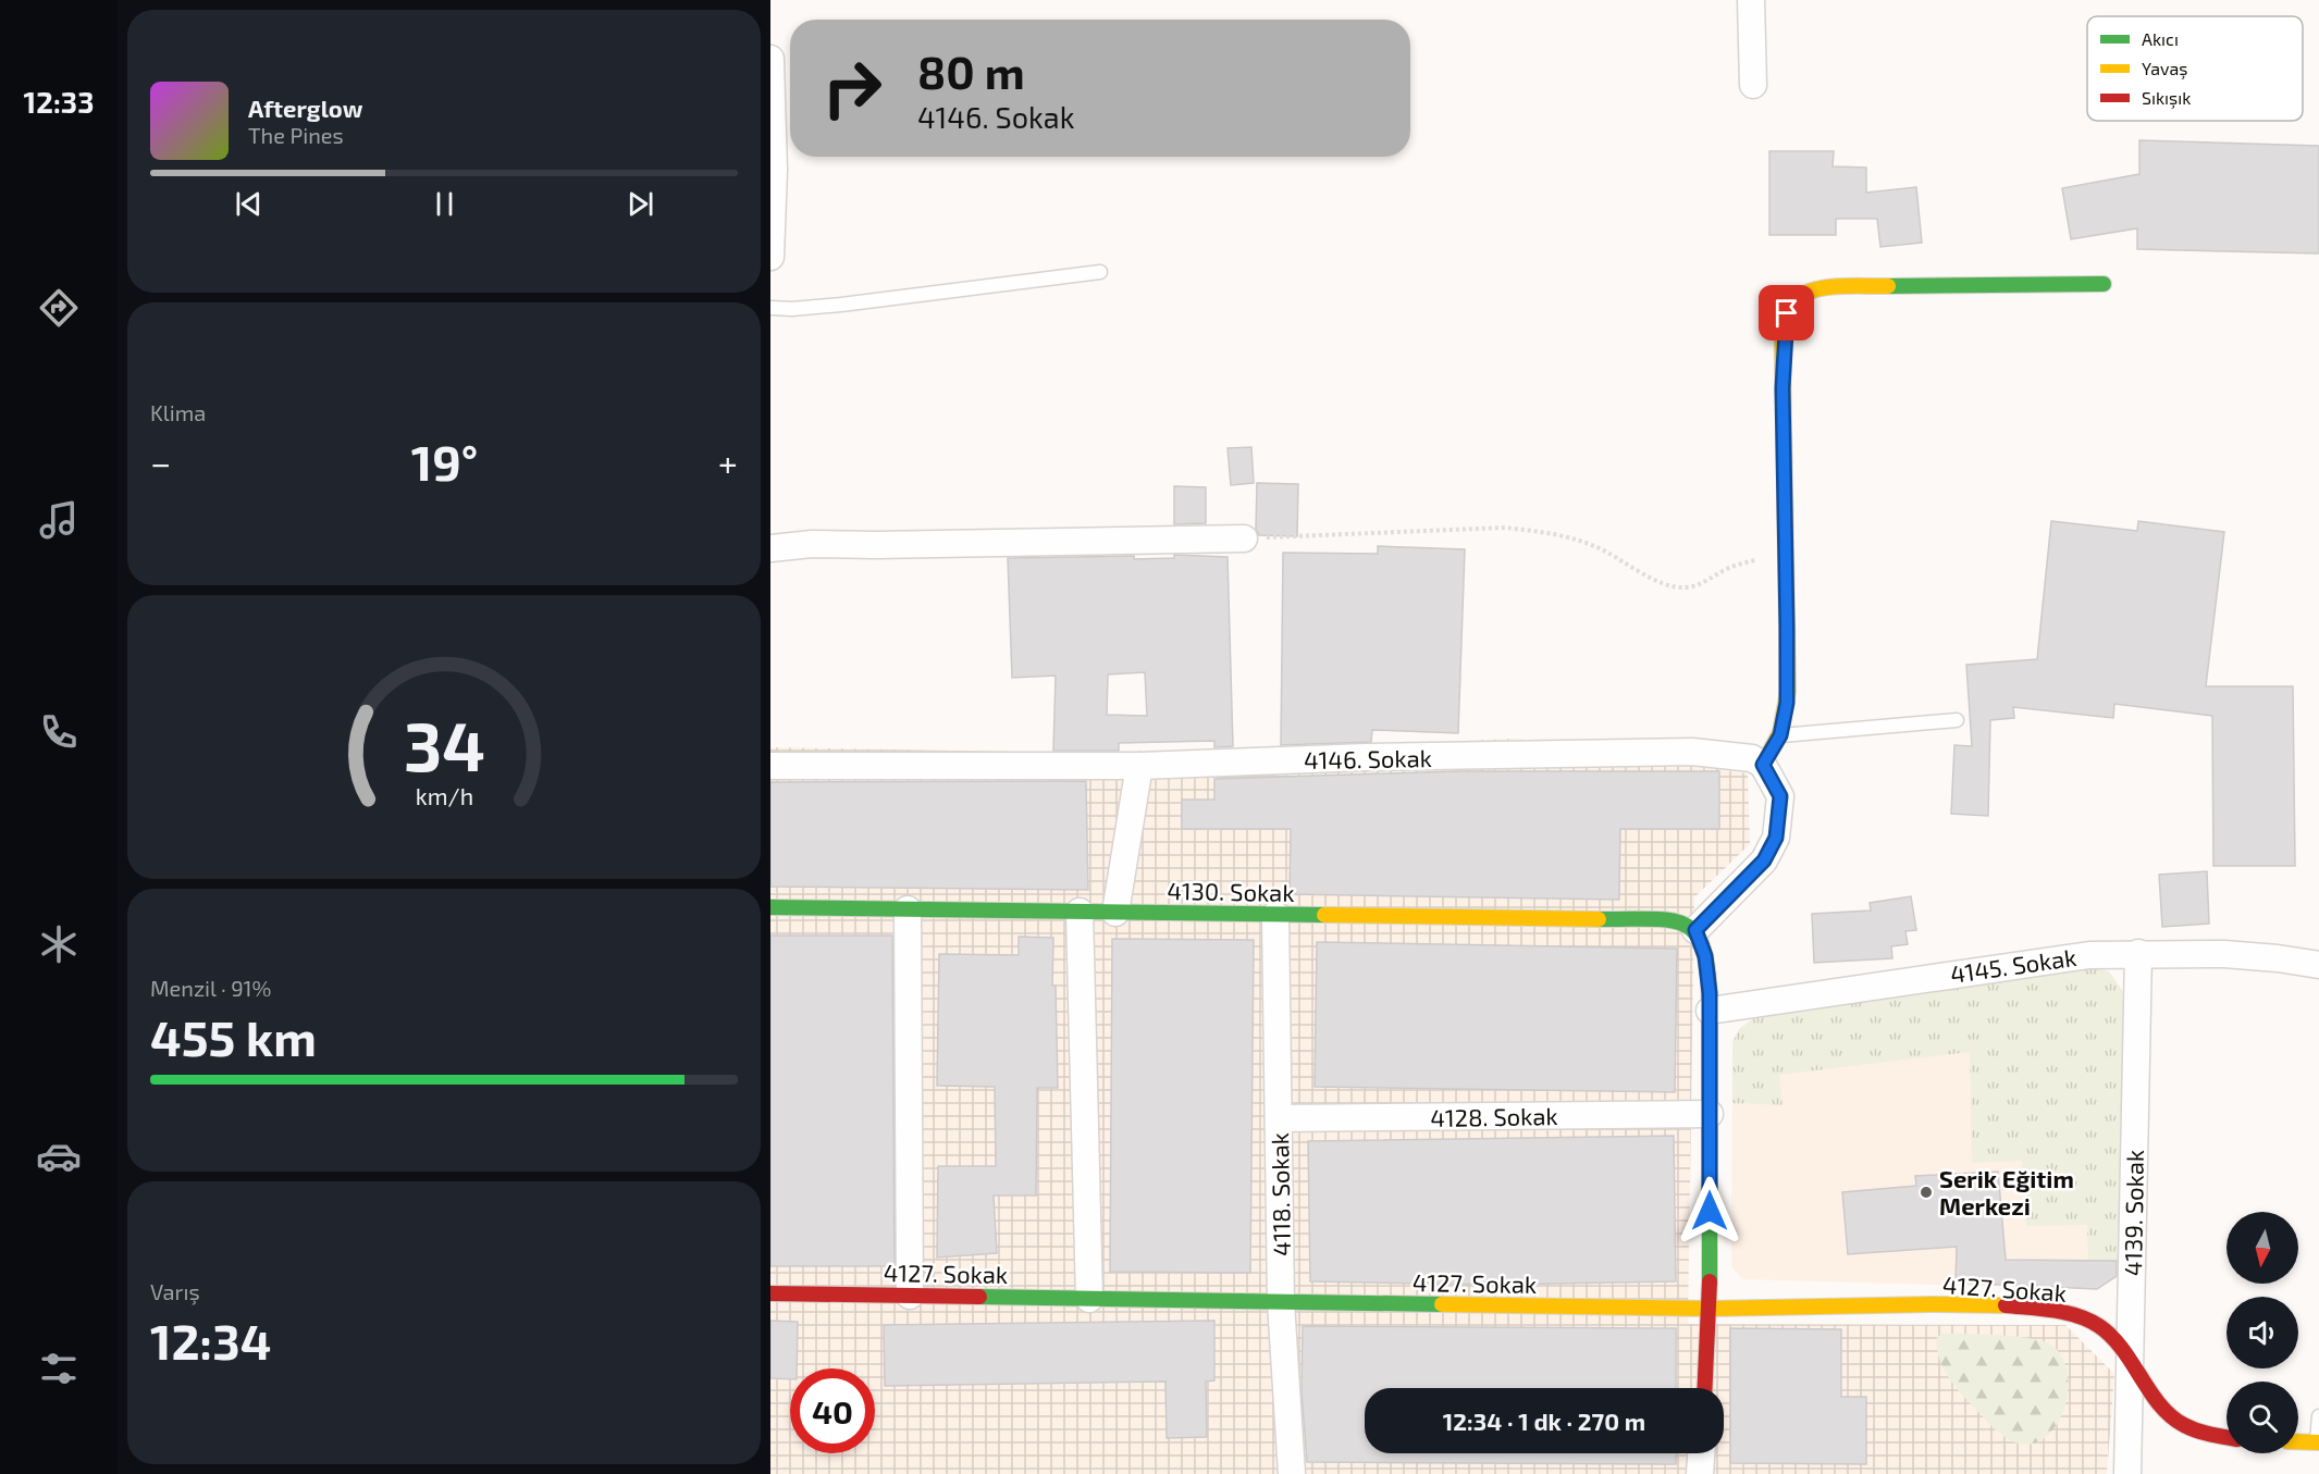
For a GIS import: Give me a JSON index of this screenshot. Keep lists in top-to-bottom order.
{
  "streets": {
    "street": [
      "4146. Sokak",
      "4130. Sokak",
      "4145. Sokak",
      "4128. Sokak",
      "4118. Sokak",
      "4139. Sokak",
      "4127. Sokak"
    ]
  },
  "crossings": [
    ["4130. Sokak", "4118. Sokak"],
    ["4145. Sokak", "4139. Sokak"],
    ["4128. Sokak", "4118. Sokak"],
    ["4118. Sokak", "4127. Sokak"],
    ["4139. Sokak", "4127. Sokak"]
  ],
  "places": ["Serik Eğitim Merkezi"],
  "legend": ["Akıcı", "Yavaş", "Sıkışık"],
  "north": "bottom",
  "page": {
    "tabs": "12:33",
    "turn": ["80 m", "4146. Sokak"],
    "song": ["Afterglow", "The Pines"],
    "tile": [
      "Klima",
      ["Menzil · 91%", "455 km"],
      ["Varış", "12:34"]
    ],
    "heat": ["−", "19°", "+"],
    "limit": "40",
    "trip": "12:34 · 1 dk · 270 m",
    "gauge": ["34", "km/h"]
  }
}
